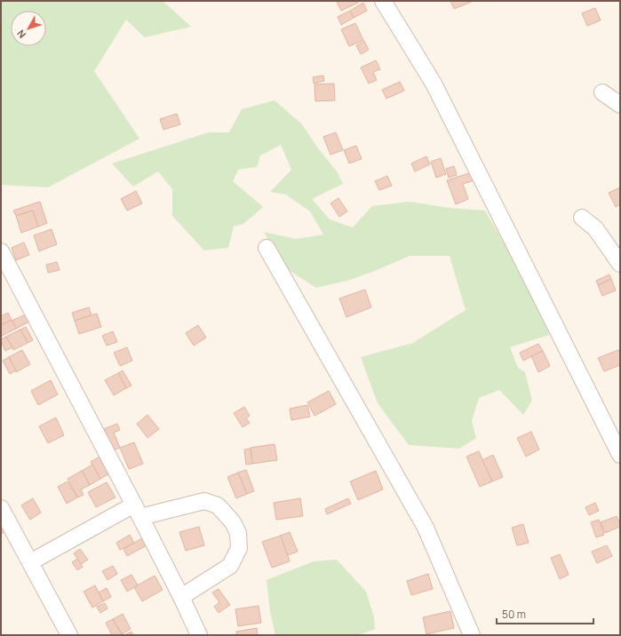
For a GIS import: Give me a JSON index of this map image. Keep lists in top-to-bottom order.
{
  "scale_bar": "50 m",
  "north": "bottom left"
}
